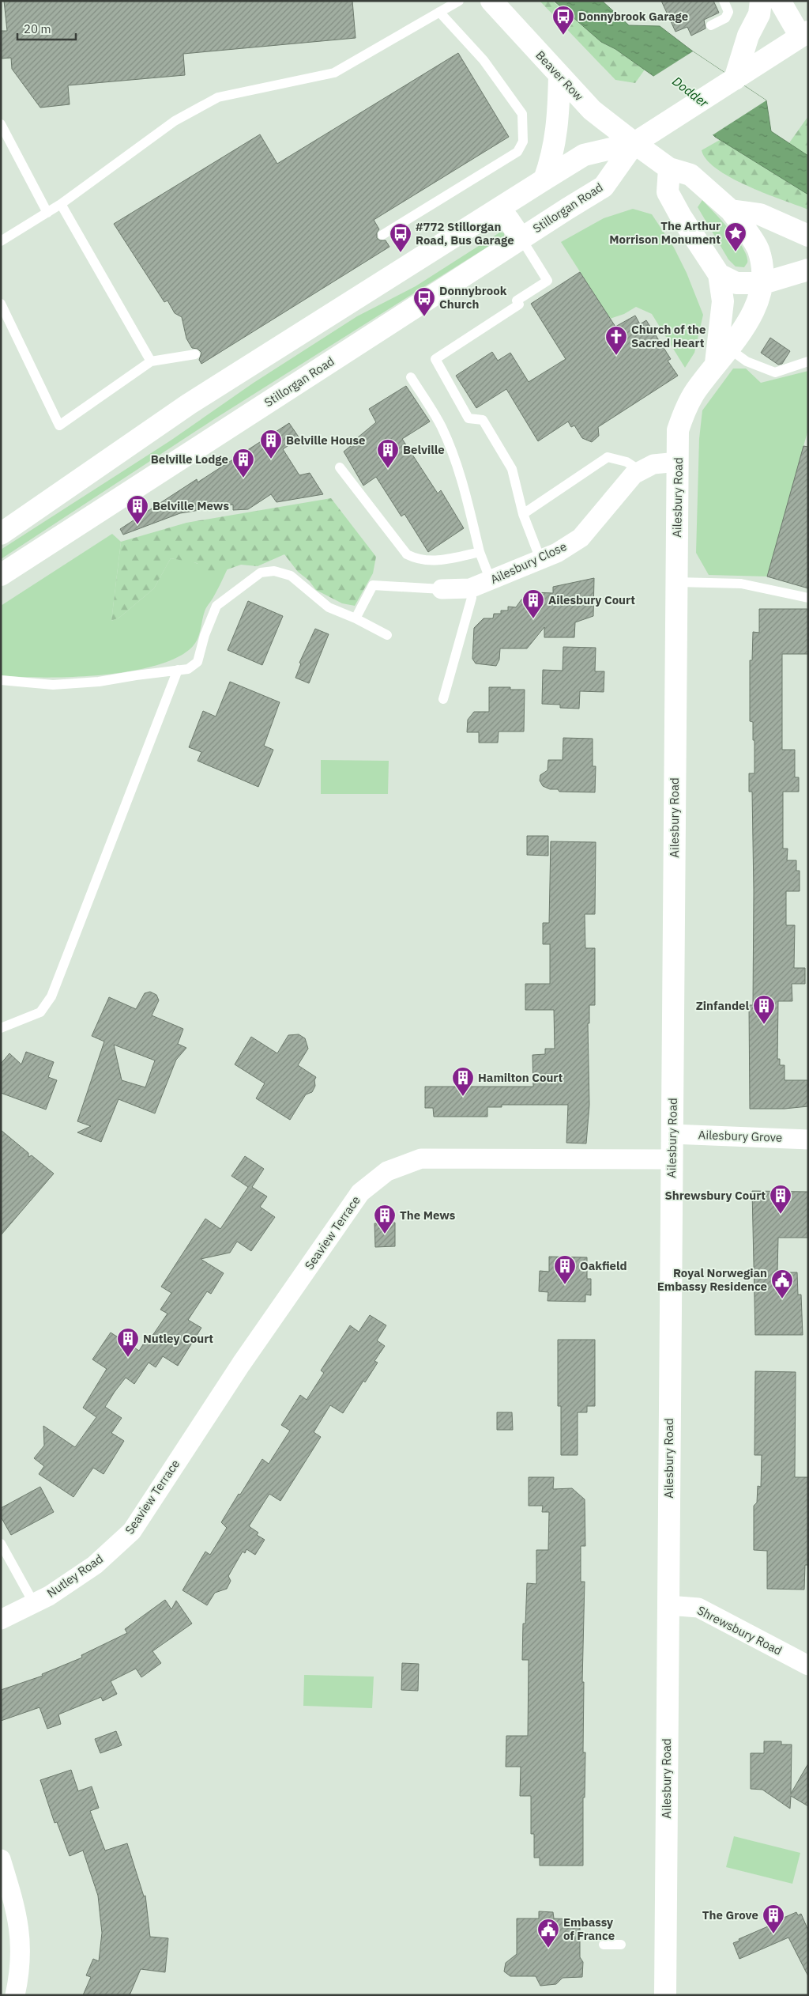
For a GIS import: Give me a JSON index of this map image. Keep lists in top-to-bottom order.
{
  "streets": {
    "main road": ["Beaver Row", "Stillorgan Road", "Ailesbury Road"],
    "street": [
      "Ailesbury Close",
      "Ailesbury Grove",
      "Seaview Terrace",
      "Nutley Road",
      "Shrewsbury Road"
    ]
  },
  "crossings": [
    ["Beaver Row", "Stillorgan Road"],
    ["Beaver Row", "Ailesbury Road"],
    ["Ailesbury Road", "Ailesbury Close"],
    ["Ailesbury Road", "Ailesbury Grove"],
    ["Ailesbury Road", "Seaview Terrace"],
    ["Ailesbury Road", "Shrewsbury Road"],
    ["Seaview Terrace", "Nutley Road"]
  ],
  "water": ["Dodder"],
  "places": {
    "bus stop": ["Donnybrook Garage", "#772 Stillorgan Road, Bus Garage", "Donnybrook Church"],
    "place": ["The Arthur Morrison Monument"],
    "church": ["Church of the Sacred Heart"],
    "building": [
      "Belville House",
      "Belville",
      "Belville Lodge",
      "Belville Mews",
      "Ailesbury Court",
      "Zinfandel",
      "Hamilton Court",
      "Shrewsbury Court",
      "The Mews",
      "Oakfield",
      "Nutley Court",
      "The Grove"
    ],
    "public building": ["Royal Norwegian Embassy Residence", "Embassy of France"]
  },
  "scale_bar": "20 m"
}
